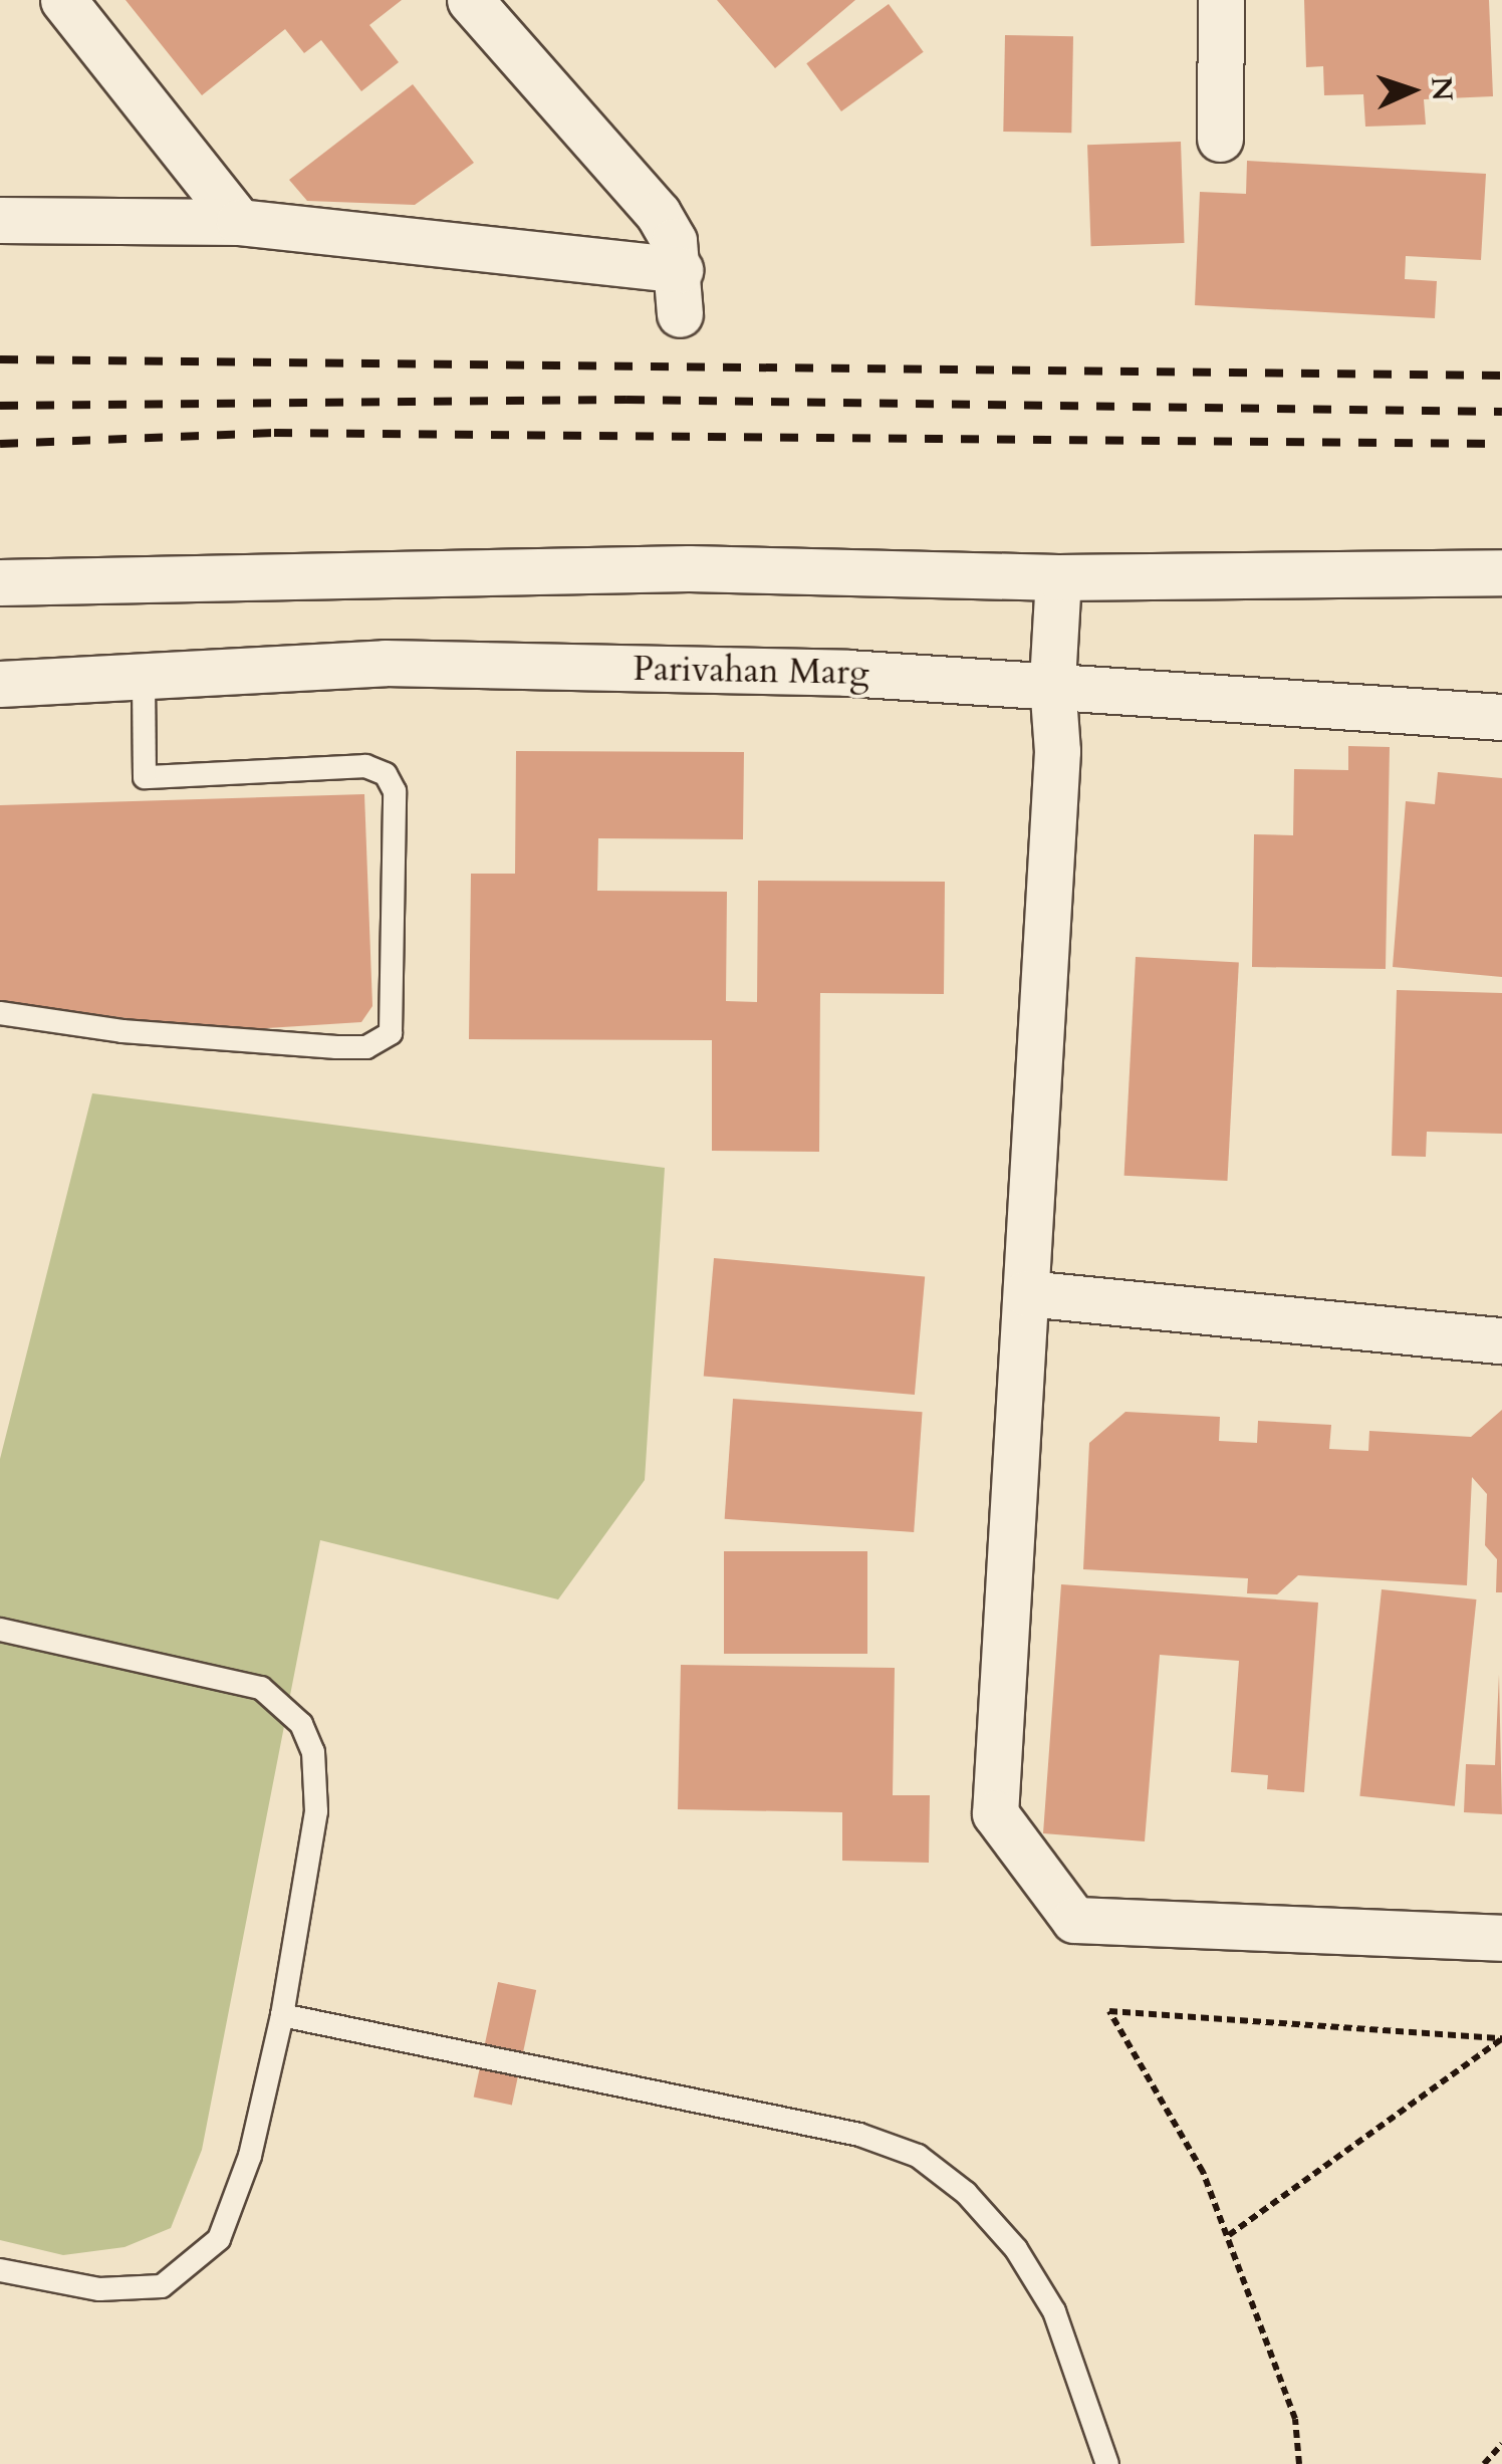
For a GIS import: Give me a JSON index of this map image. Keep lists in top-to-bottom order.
{
  "streets": {
    "street": ["Parivahan Marg"]
  },
  "north": "right"
}
